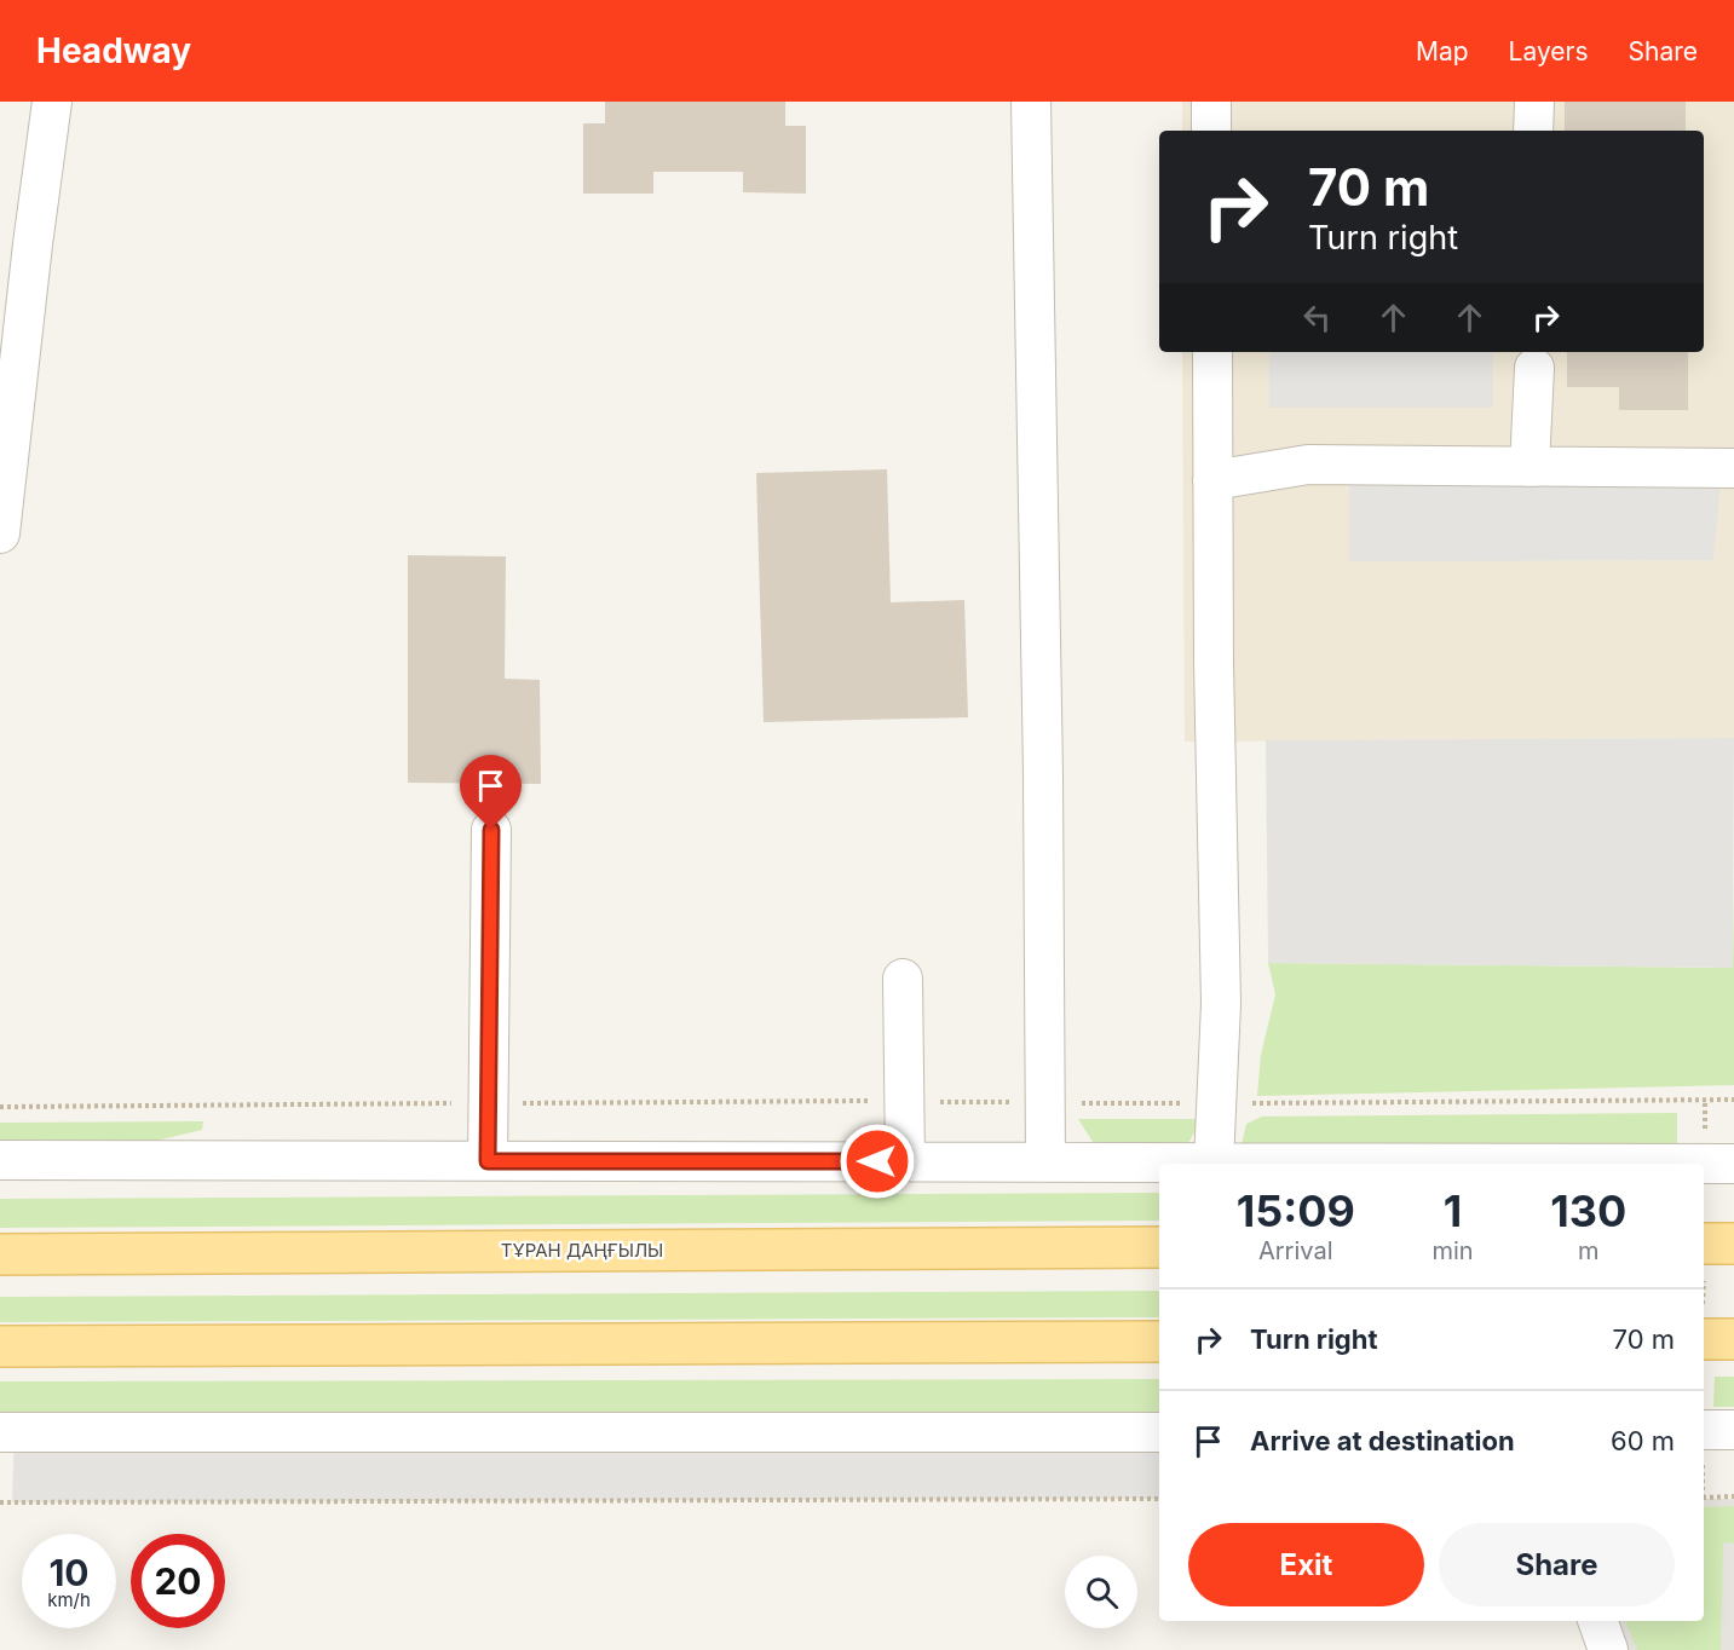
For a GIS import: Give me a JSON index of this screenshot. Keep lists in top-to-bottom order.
{
  "streets": {
    "main road": ["ТҰРАН ДАҢҒЫЛЫ"]
  },
  "page": {
    "header": "Headway",
    "nav": ["Map", "Layers", "Share"],
    "turn": ["70 m", "Turn right"],
    "eta": [
      "15:09",
      "Arrival",
      "1",
      "min",
      "130",
      "m"
    ],
    "list": [
      {
        "name": "Turn right",
        "value": "70 m"
      },
      {
        "name": "Arrive at destination",
        "value": "60 m"
      }
    ],
    "buttons": ["Exit", "Share"],
    "speed": "10 km/h",
    "limit": "20"
  }
}
